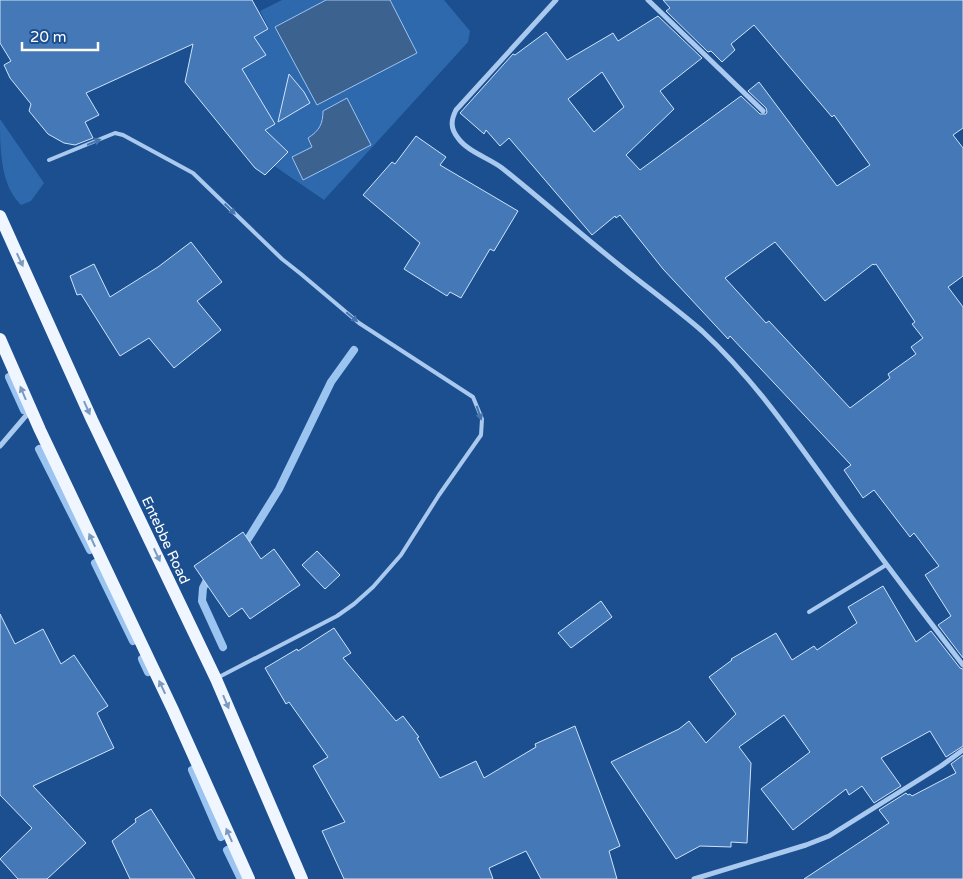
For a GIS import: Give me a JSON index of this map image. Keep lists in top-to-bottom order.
{
  "streets": {
    "main road": ["Entebbe Road"]
  },
  "scale_bar": "20 m"
}
